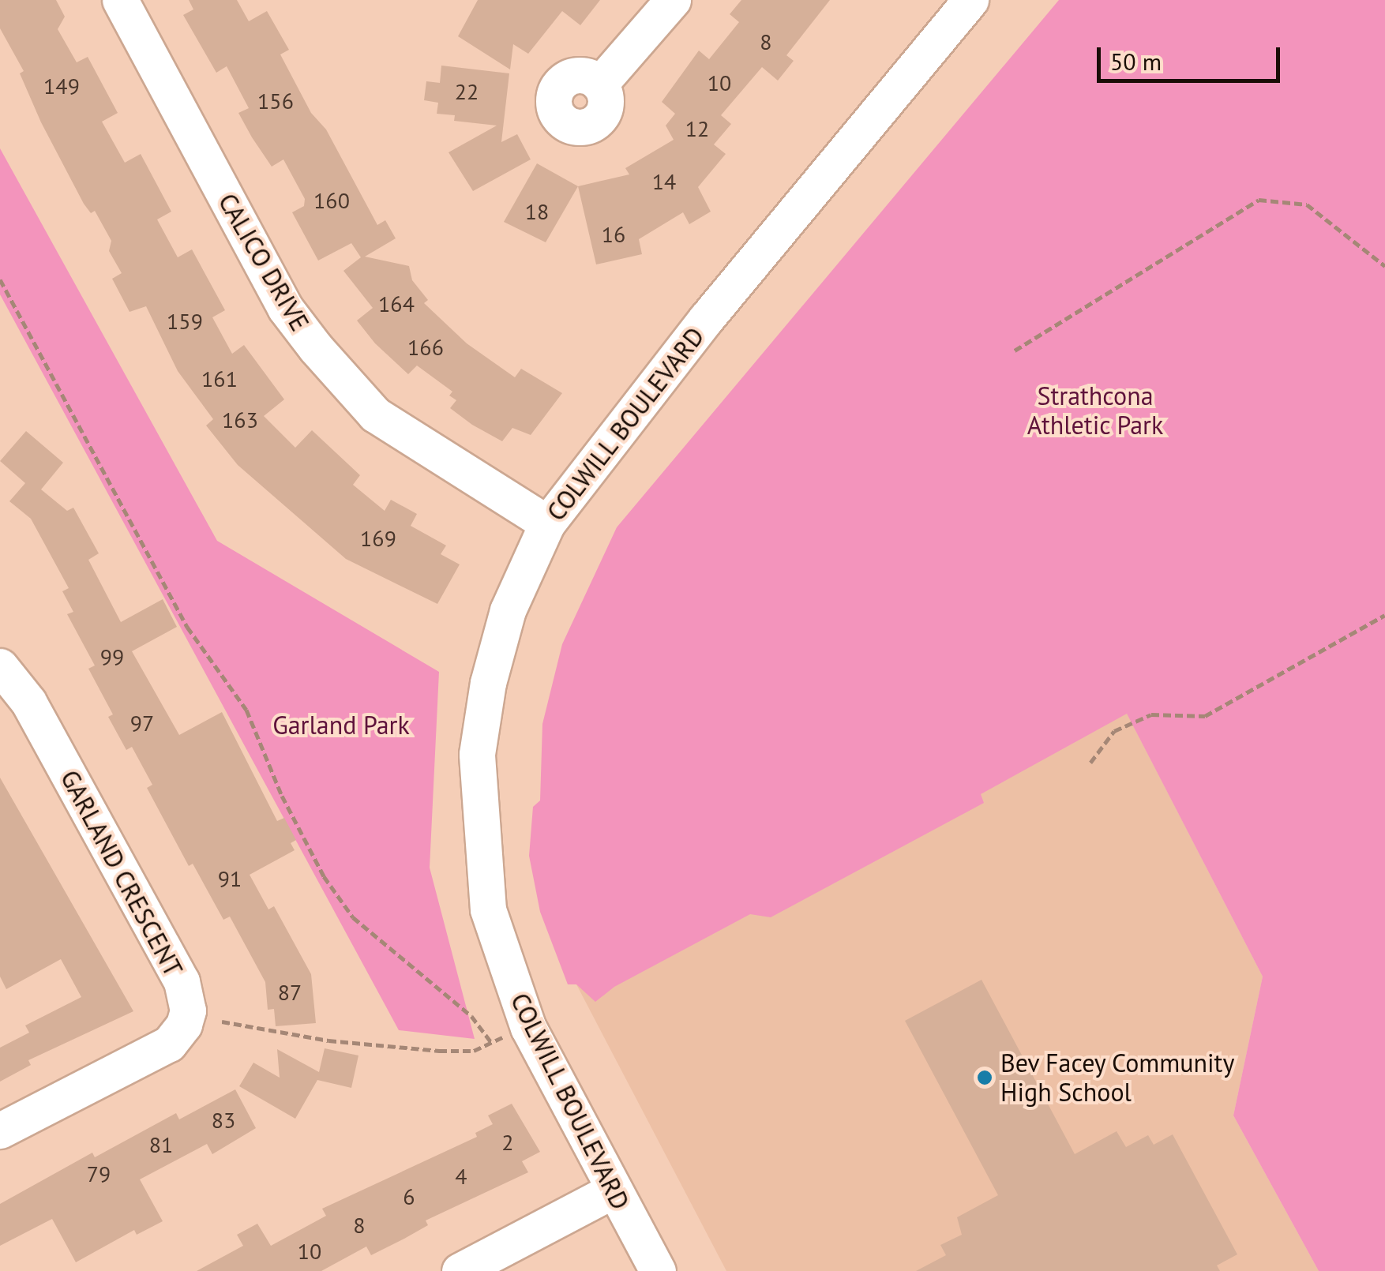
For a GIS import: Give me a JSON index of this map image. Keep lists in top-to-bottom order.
{
  "streets": {
    "street": ["CALICO DRIVE", "COLWILL BOULEVARD", "GARLAND CRESCENT"]
  },
  "crossings": [
    ["CALICO DRIVE", "COLWILL BOULEVARD"]
  ],
  "parks": ["Strathcona Athletic Park", "Garland Park"],
  "places": ["Bev Facey Community High School"],
  "house_numbers": [
    "8",
    "10",
    "149",
    "22",
    "156",
    "12",
    "14",
    "160",
    "18",
    "16",
    "164",
    "159",
    "166",
    "161",
    "163",
    "169",
    "99",
    "97",
    "91",
    "87",
    "83",
    "2",
    "81",
    "79",
    "4",
    "6",
    "8",
    "10"
  ],
  "scale_bar": "50 m"
}
